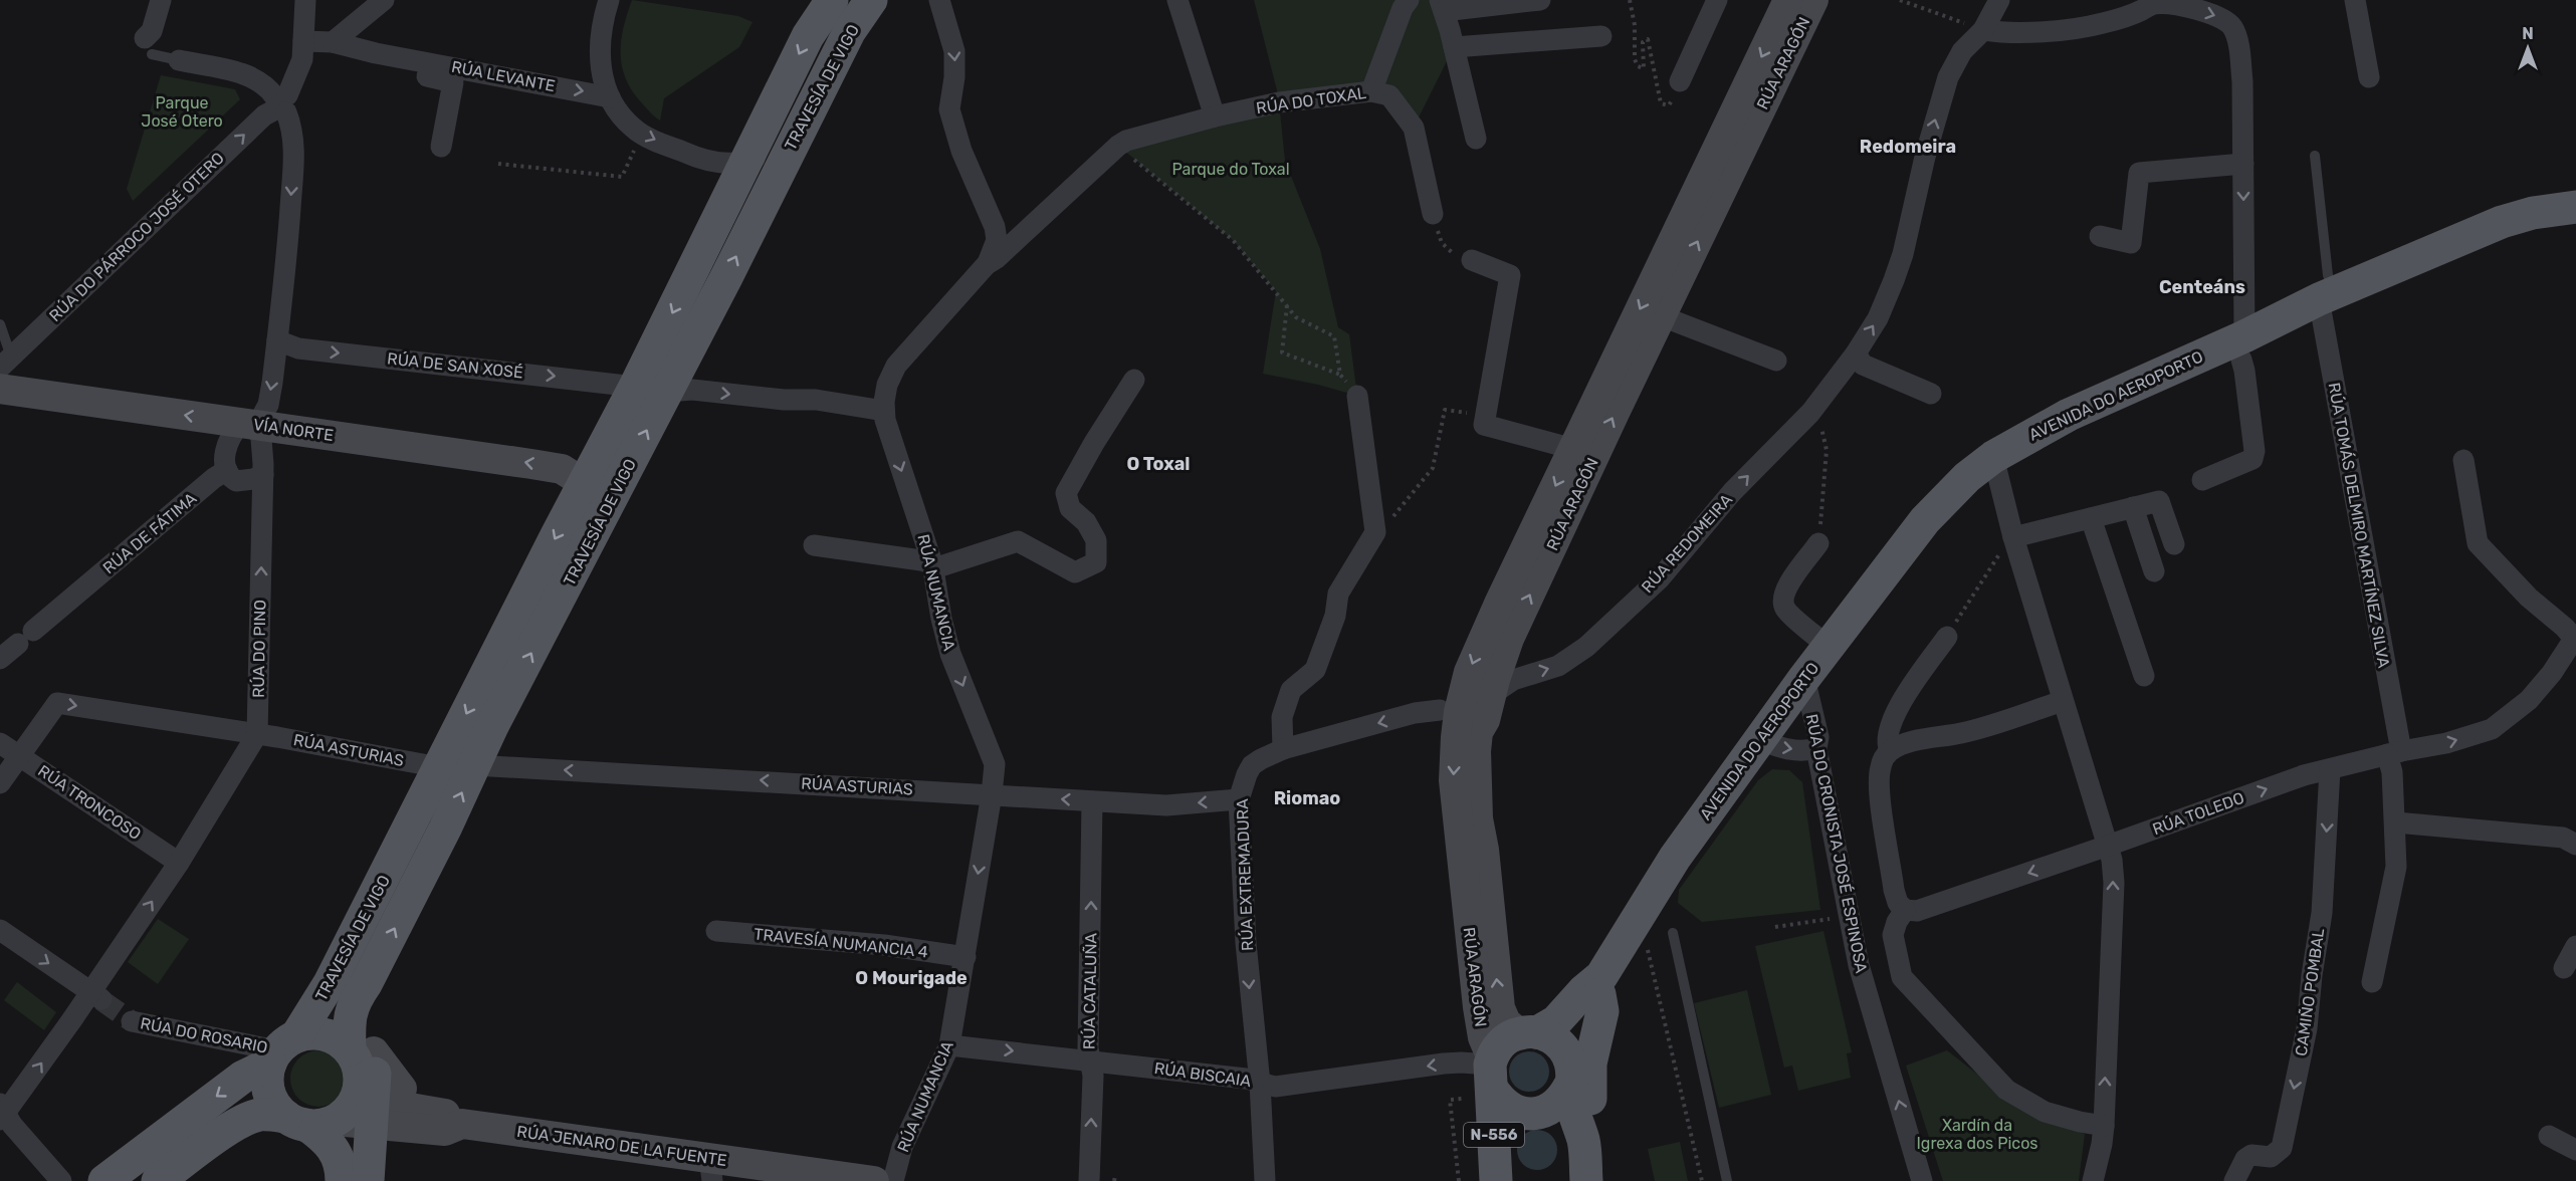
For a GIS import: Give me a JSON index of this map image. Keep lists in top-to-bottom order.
{
  "streets": {
    "main road": [
      "RÚA ARAGÓN",
      "TRAVESÍA DE VIGO",
      "AVENIDA DO AEROPORTO",
      "VÍA NORTE",
      "N-556",
      "RÚA JENARO DE LA FUENTE"
    ],
    "street": [
      "RÚA LEVANTE",
      "RÚA DO TOXAL",
      "RÚA DO PÁRROCO JOSÉ OTERO",
      "RÚA DE SAN XOSÉ",
      "RÚA TOMÁS DELMIRO MARTÍNEZ SILVA",
      "RÚA DE FÁTIMA",
      "RÚA REDOMEIRA",
      "RÚA NUMANCIA",
      "RÚA DO PINO",
      "RÚA ASTURIAS",
      "RÚA TRONCOSO",
      "RÚA TOLEDO",
      "RÚA DO CRONISTA JOSÉ ESPINOSA",
      "RÚA EXTREMADURA",
      "TRAVESÍA NUMANCIA 4",
      "RÚA CATALUÑA",
      "CAMIÑO POMBAL",
      "RÚA DO ROSARIO",
      "RÚA BISCAIA"
    ]
  },
  "crossings": [
    ["RÚA ARAGÓN", "AVENIDA DO AEROPORTO"],
    ["RÚA ARAGÓN", "RÚA REDOMEIRA"],
    ["RÚA ARAGÓN", "RÚA EXTREMADURA"],
    ["RÚA ARAGÓN", "RÚA BISCAIA"],
    ["TRAVESÍA DE VIGO", "RÚA DE SAN XOSÉ"],
    ["TRAVESÍA DE VIGO", "VÍA NORTE"],
    ["TRAVESÍA DE VIGO", "RÚA ASTURIAS"],
    ["TRAVESÍA DE VIGO", "RÚA DO ROSARIO"],
    ["TRAVESÍA DE VIGO", "RÚA JENARO DE LA FUENTE"],
    ["RÚA DO TOXAL", "RÚA NUMANCIA"],
    ["AVENIDA DO AEROPORTO", "RÚA TOMÁS DELMIRO MARTÍNEZ SILVA"],
    ["AVENIDA DO AEROPORTO", "RÚA DO CRONISTA JOSÉ ESPINOSA"],
    ["AVENIDA DO AEROPORTO", "RÚA BISCAIA"],
    ["VÍA NORTE", "RÚA DO PINO"],
    ["RÚA TOMÁS DELMIRO MARTÍNEZ SILVA", "RÚA TOLEDO"],
    ["RÚA NUMANCIA", "RÚA ASTURIAS"],
    ["RÚA NUMANCIA", "TRAVESÍA NUMANCIA 4"],
    ["RÚA NUMANCIA", "RÚA BISCAIA"],
    ["RÚA DO PINO", "RÚA ASTURIAS"],
    ["RÚA ASTURIAS", "RÚA TRONCOSO"],
    ["RÚA ASTURIAS", "RÚA EXTREMADURA"],
    ["RÚA ASTURIAS", "RÚA CATALUÑA"],
    ["RÚA TOLEDO", "CAMIÑO POMBAL"],
    ["RÚA EXTREMADURA", "RÚA BISCAIA"],
    ["RÚA CATALUÑA", "RÚA BISCAIA"]
  ],
  "one_way": [
    "RÚA LEVANTE",
    "RÚA DO PÁRROCO JOSÉ OTERO",
    "RÚA DE SAN XOSÉ",
    "VÍA NORTE",
    "RÚA REDOMEIRA",
    "RÚA NUMANCIA",
    "RÚA DO PINO",
    "RÚA DO CRONISTA JOSÉ ESPINOSA",
    "RÚA CATALUÑA",
    "CAMIÑO POMBAL"
  ],
  "districts": [
    "Redomeira",
    "Centeáns",
    "O Toxal",
    "Riomao",
    "O Mourigade"
  ],
  "parks": ["Parque José Otero", "Parque do Toxal", "Xardín da Igrexa dos Picos"],
  "north": "top"
}
